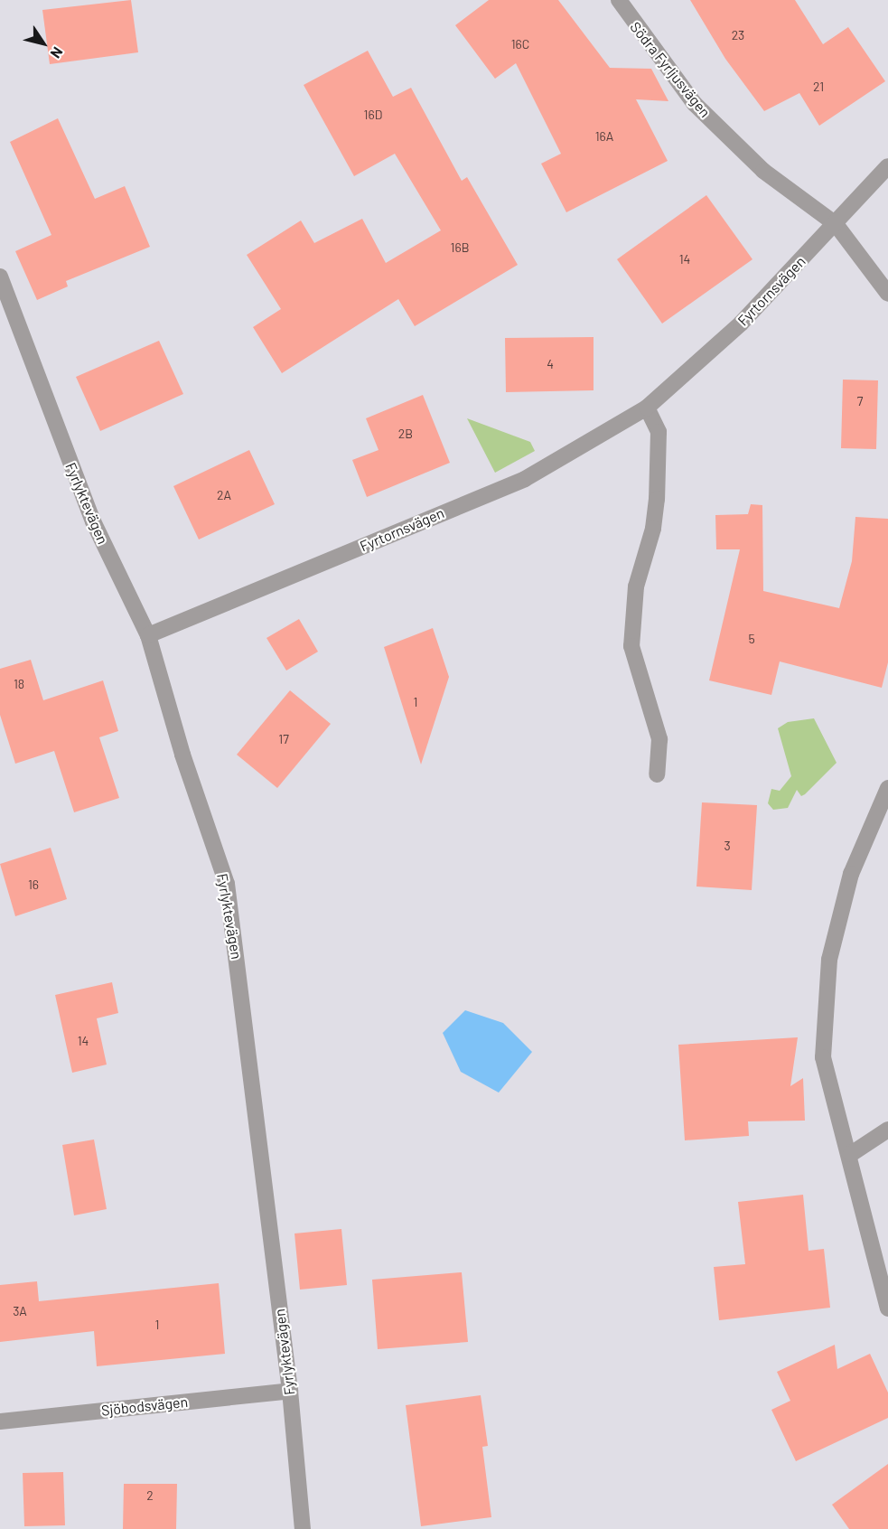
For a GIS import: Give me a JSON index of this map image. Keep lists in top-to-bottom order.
{
  "streets": {
    "street": [
      "Södra Fyrljusvägen",
      "Fyrtornsvägen",
      "Fyrlyktevägen",
      "Sjöbodsvägen"
    ]
  },
  "crossings": [
    ["Södra Fyrljusvägen", "Fyrtornsvägen"],
    ["Fyrtornsvägen", "Fyrlyktevägen"],
    ["Fyrlyktevägen", "Sjöbodsvägen"]
  ],
  "house_numbers": [
    "23",
    "16C",
    "21",
    "16D",
    "16A",
    "16B",
    "14",
    "4",
    "7",
    "2B",
    "2A",
    "5",
    "18",
    "1",
    "17",
    "3",
    "16",
    "14",
    "3A",
    "1",
    "2"
  ],
  "north": "bottom right"
}
